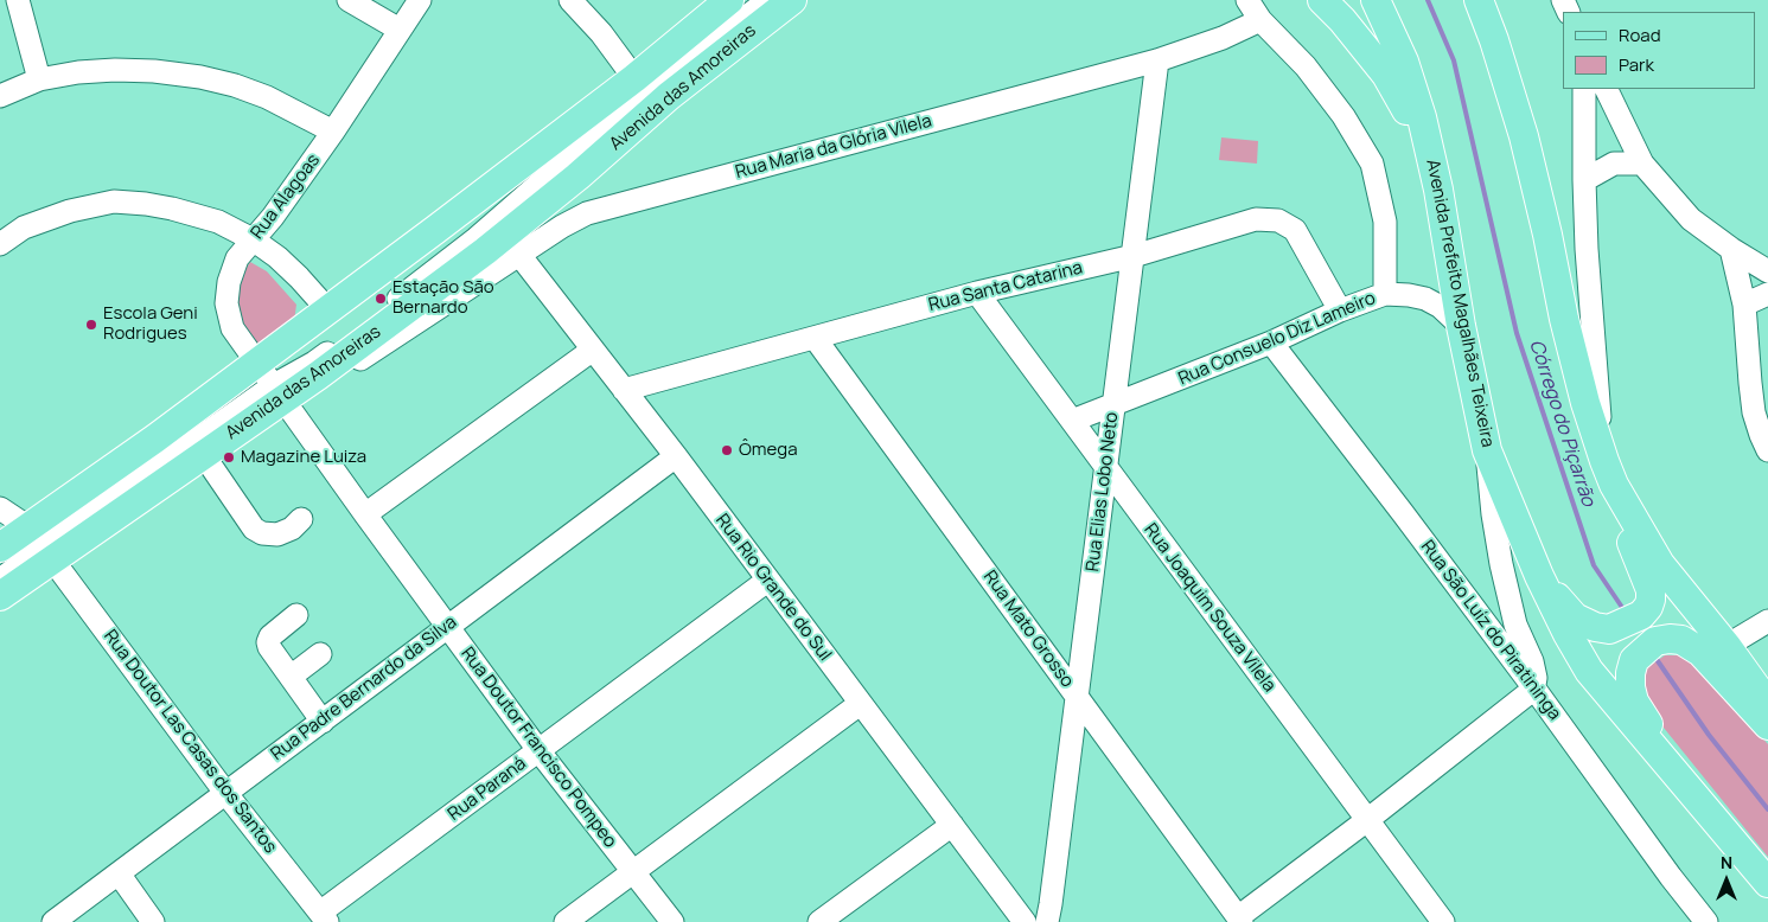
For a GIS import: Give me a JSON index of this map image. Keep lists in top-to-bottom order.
{
  "streets": {
    "main road": ["Avenida das Amoreiras", "Avenida Prefeito Magalhães Teixeira"],
    "street": [
      "Rua Maria da Glória Vilela",
      "Rua Alagoas",
      "Rua Santa Catarina",
      "Rua Consuelo Diz Lameiro",
      "Rua Elias Lobo Neto",
      "Rua Rio Grande do Sul",
      "Rua Joaquim Souza Vilela",
      "Rua Mato Grosso",
      "Rua São Luíz do Piratininga",
      "Rua Padre Bernardo da Silva",
      "Rua Doutor Las Casas dos Santos",
      "Rua Doutor Francisco Pompeo",
      "Rua Paraná"
    ]
  },
  "crossings": [
    ["Avenida das Amoreiras", "Rua Maria da Glória Vilela"],
    ["Avenida das Amoreiras", "Rua Alagoas"],
    ["Avenida das Amoreiras", "Rua Doutor Las Casas dos Santos"],
    ["Avenida das Amoreiras", "Rua Doutor Francisco Pompeo"],
    ["Rua Maria da Glória Vilela", "Rua Elias Lobo Neto"],
    ["Rua Maria da Glória Vilela", "Rua Rio Grande do Sul"],
    ["Rua Alagoas", "Rua Doutor Francisco Pompeo"],
    ["Rua Santa Catarina", "Rua Consuelo Diz Lameiro"],
    ["Rua Santa Catarina", "Rua Elias Lobo Neto"],
    ["Rua Santa Catarina", "Rua Rio Grande do Sul"],
    ["Rua Santa Catarina", "Rua Joaquim Souza Vilela"],
    ["Rua Santa Catarina", "Rua Mato Grosso"],
    ["Rua Consuelo Diz Lameiro", "Rua Elias Lobo Neto"],
    ["Rua Consuelo Diz Lameiro", "Rua Joaquim Souza Vilela"],
    ["Rua Consuelo Diz Lameiro", "Rua São Luíz do Piratininga"],
    ["Rua Elias Lobo Neto", "Rua Joaquim Souza Vilela"],
    ["Rua Elias Lobo Neto", "Rua Mato Grosso"],
    ["Rua Rio Grande do Sul", "Rua Padre Bernardo da Silva"],
    ["Rua Rio Grande do Sul", "Rua Paraná"],
    ["Rua Padre Bernardo da Silva", "Rua Doutor Las Casas dos Santos"],
    ["Rua Padre Bernardo da Silva", "Rua Doutor Francisco Pompeo"],
    ["Rua Doutor Las Casas dos Santos", "Rua Paraná"],
    ["Rua Doutor Francisco Pompeo", "Rua Paraná"]
  ],
  "water": ["Córrego do Piçarrão"],
  "places": [
    "Estação São Bernardo",
    "Escola Geni Rodrigues",
    "Ômega",
    "Magazine Luiza"
  ],
  "legend": ["Road", "Park"],
  "north": "top"
}
